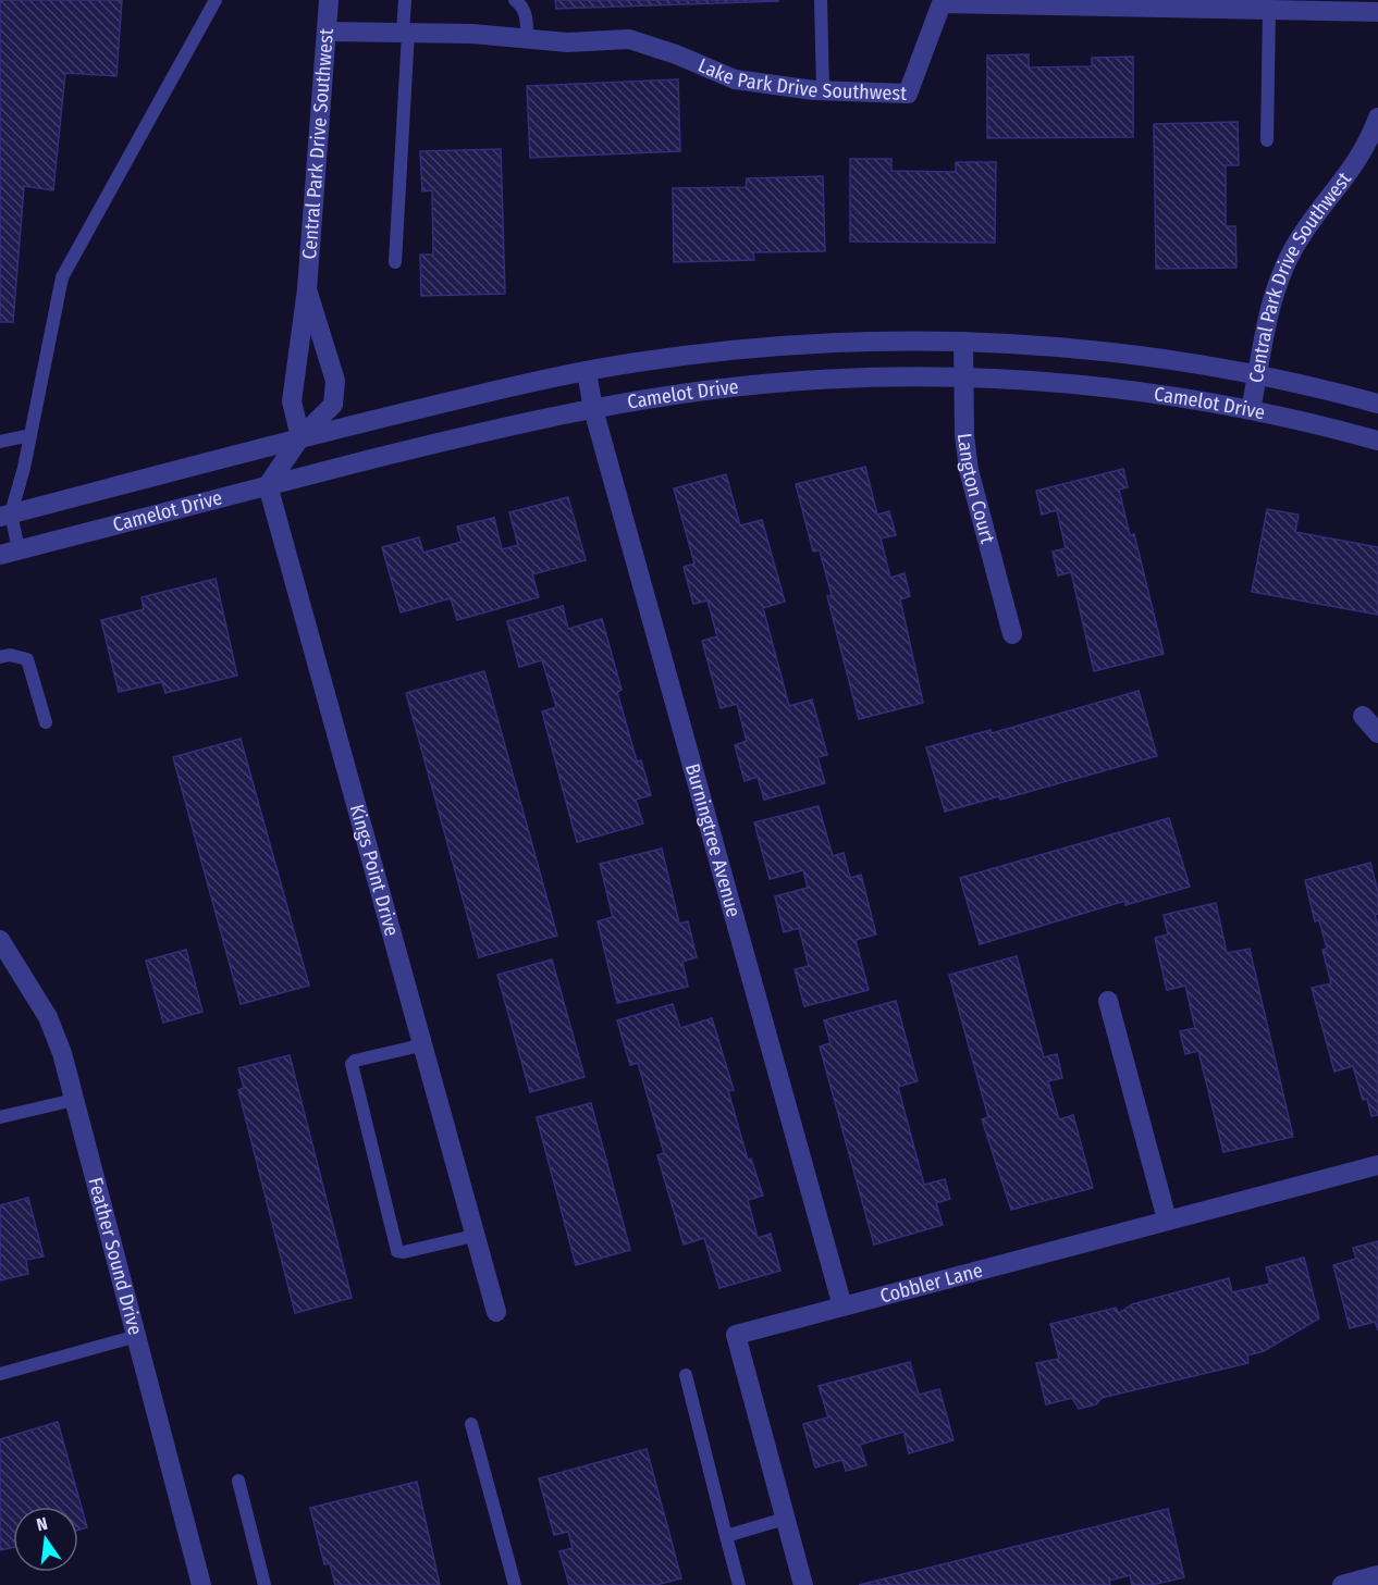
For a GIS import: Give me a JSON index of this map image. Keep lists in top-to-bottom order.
{
  "streets": {
    "street": [
      "Lake Park Drive Southwest",
      "Central Park Drive Southwest",
      "Camelot Drive",
      "Langton Court",
      "Burningtree Avenue",
      "Kings Point Drive",
      "Feather Sound Drive",
      "Cobbler Lane"
    ]
  },
  "crossings": [
    ["Lake Park Drive Southwest", "Central Park Drive Southwest"],
    ["Central Park Drive Southwest", "Camelot Drive"],
    ["Camelot Drive", "Langton Court"],
    ["Camelot Drive", "Burningtree Avenue"],
    ["Camelot Drive", "Kings Point Drive"],
    ["Burningtree Avenue", "Cobbler Lane"]
  ],
  "north": "top"
}
